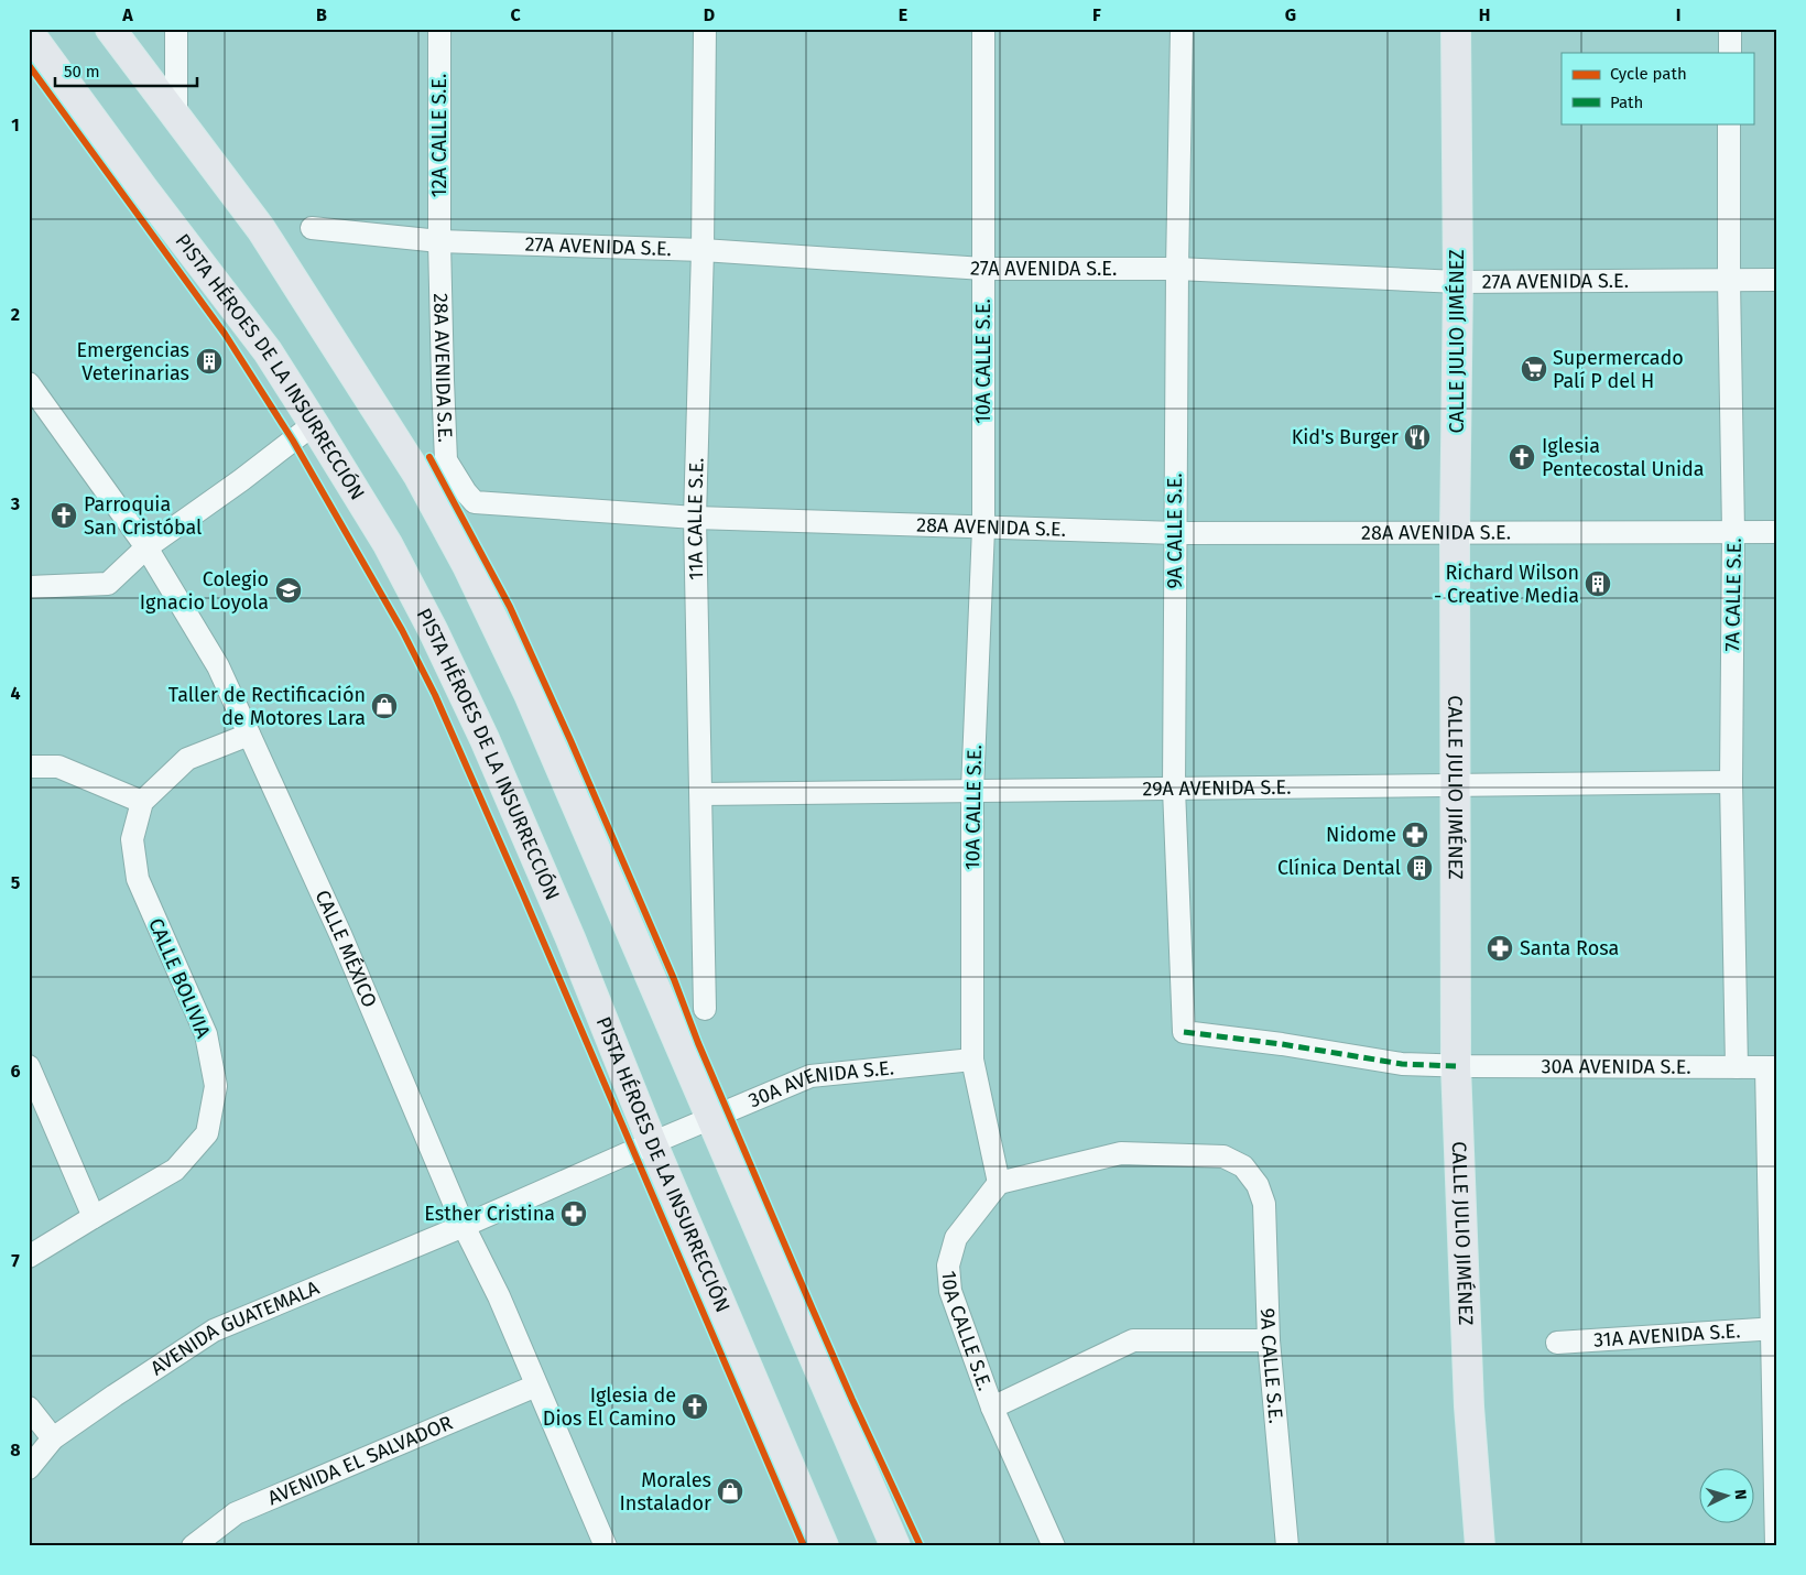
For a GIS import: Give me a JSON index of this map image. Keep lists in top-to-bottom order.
{
  "streets": {
    "main road": ["CALLE JULIO JIMÉNEZ", "PISTA HÉROES DE LA INSURRECCIÓN"],
    "street": [
      "12A CALLE S.E.",
      "27A AVENIDA S.E.",
      "10A CALLE S.E.",
      "28A AVENIDA S.E.",
      "11A CALLE S.E.",
      "9A CALLE S.E.",
      "7A CALLE S.E.",
      "29A AVENIDA S.E.",
      "CALLE MÉXICO",
      "CALLE BOLIVIA",
      "30A AVENIDA S.E.",
      "AVENIDA GUATEMALA",
      "31A AVENIDA S.E.",
      "AVENIDA EL SALVADOR"
    ]
  },
  "crossings": [
    ["12A CALLE S.E.", "27A AVENIDA S.E."],
    ["12A CALLE S.E.", "28A AVENIDA S.E."],
    ["27A AVENIDA S.E.", "CALLE JULIO JIMÉNEZ"],
    ["27A AVENIDA S.E.", "10A CALLE S.E."],
    ["27A AVENIDA S.E.", "28A AVENIDA S.E."],
    ["27A AVENIDA S.E.", "11A CALLE S.E."],
    ["27A AVENIDA S.E.", "9A CALLE S.E."],
    ["27A AVENIDA S.E.", "7A CALLE S.E."],
    ["CALLE JULIO JIMÉNEZ", "28A AVENIDA S.E."],
    ["CALLE JULIO JIMÉNEZ", "29A AVENIDA S.E."],
    ["CALLE JULIO JIMÉNEZ", "30A AVENIDA S.E."],
    ["10A CALLE S.E.", "28A AVENIDA S.E."],
    ["10A CALLE S.E.", "9A CALLE S.E."],
    ["10A CALLE S.E.", "29A AVENIDA S.E."],
    ["10A CALLE S.E.", "30A AVENIDA S.E."],
    ["28A AVENIDA S.E.", "11A CALLE S.E."],
    ["28A AVENIDA S.E.", "9A CALLE S.E."],
    ["28A AVENIDA S.E.", "7A CALLE S.E."],
    ["PISTA HÉROES DE LA INSURRECCIÓN", "30A AVENIDA S.E."],
    ["11A CALLE S.E.", "29A AVENIDA S.E."],
    ["9A CALLE S.E.", "29A AVENIDA S.E."],
    ["9A CALLE S.E.", "30A AVENIDA S.E."],
    ["7A CALLE S.E.", "29A AVENIDA S.E."],
    ["7A CALLE S.E.", "30A AVENIDA S.E."],
    ["CALLE MÉXICO", "30A AVENIDA S.E."],
    ["CALLE MÉXICO", "AVENIDA GUATEMALA"],
    ["CALLE MÉXICO", "AVENIDA EL SALVADOR"],
    ["30A AVENIDA S.E.", "AVENIDA GUATEMALA"]
  ],
  "places": {
    "building": ["Emergencias Veterinarias", "Richard Wilson - Creative Media", "Clínica Dental"],
    "supermarket": ["Supermercado Palí P del H"],
    "restaurant": ["Kid's Burger"],
    "church": ["Iglesia Pentecostal Unida", "Parroquia San Cristóbal", "Iglesia de Dios El Camino"],
    "school or university": ["Colegio Ignacio Loyola"],
    "shop": ["Taller de Rectificación de Motores Lara", "Morales Instalador"],
    "pharmacy": ["Nidome", "Santa Rosa", "Esther Cristina"]
  },
  "legend": ["Cycle path", "Path"],
  "scale_bar": "50 m",
  "north": "right",
  "grid": {
    "columns": [
      "A",
      "B",
      "C",
      "D",
      "E",
      "F",
      "G",
      "H",
      "I"
    ],
    "rows": [
      "1",
      "2",
      "3",
      "4",
      "5",
      "6",
      "7",
      "8"
    ]
  }
}
